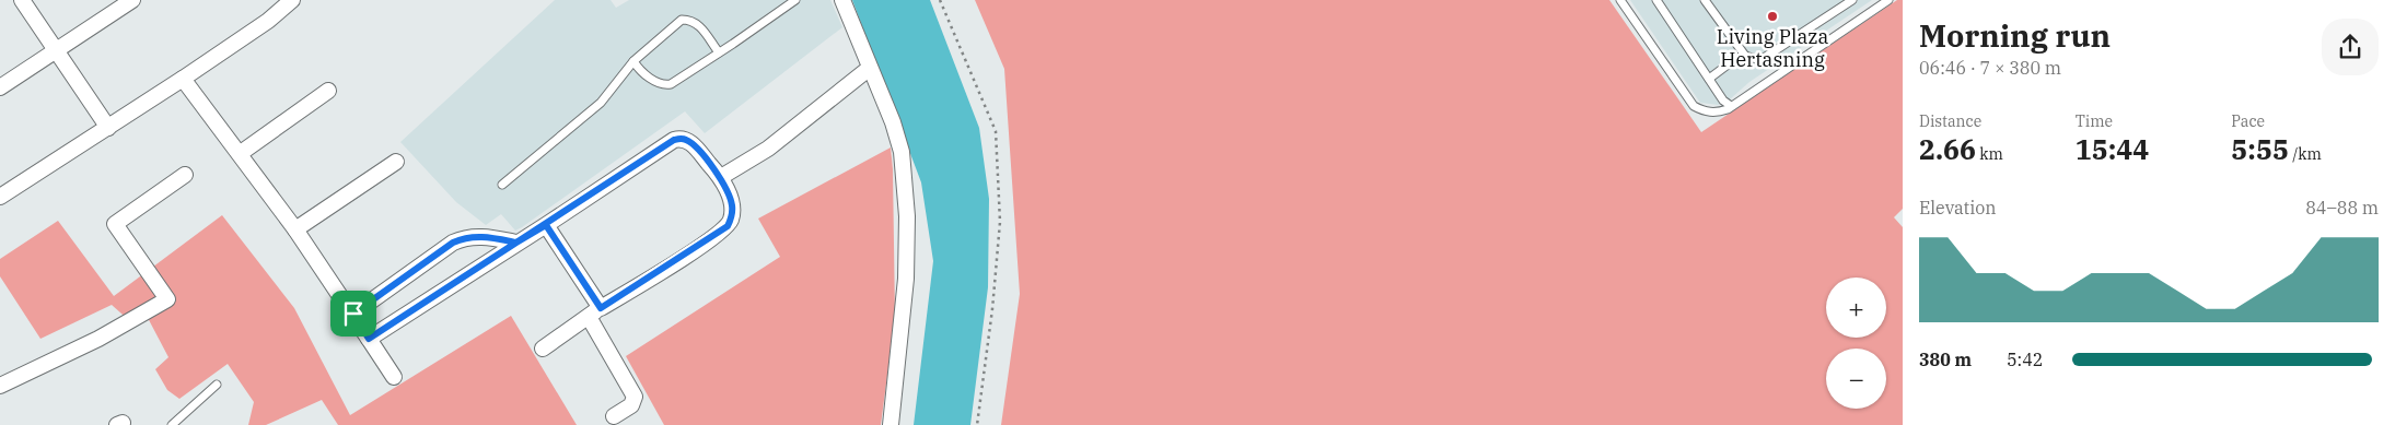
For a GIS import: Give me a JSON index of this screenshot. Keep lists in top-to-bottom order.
{
  "places": ["Living Plaza Hertasning"],
  "page": {
    "heading": ["Morning run", "06:46 · 7 × 380 m"],
    "stats": [
      ["Distance", "2.66 km"],
      ["Time", "15:44"],
      ["Pace", "5:55 /km"]
    ],
    "chart": ["Elevation", "84–88 m"],
    "map_buttons": ["+", "−"],
    "list": [
      {
        "name": "380 m",
        "note": "5:42"
      }
    ]
  }
}
